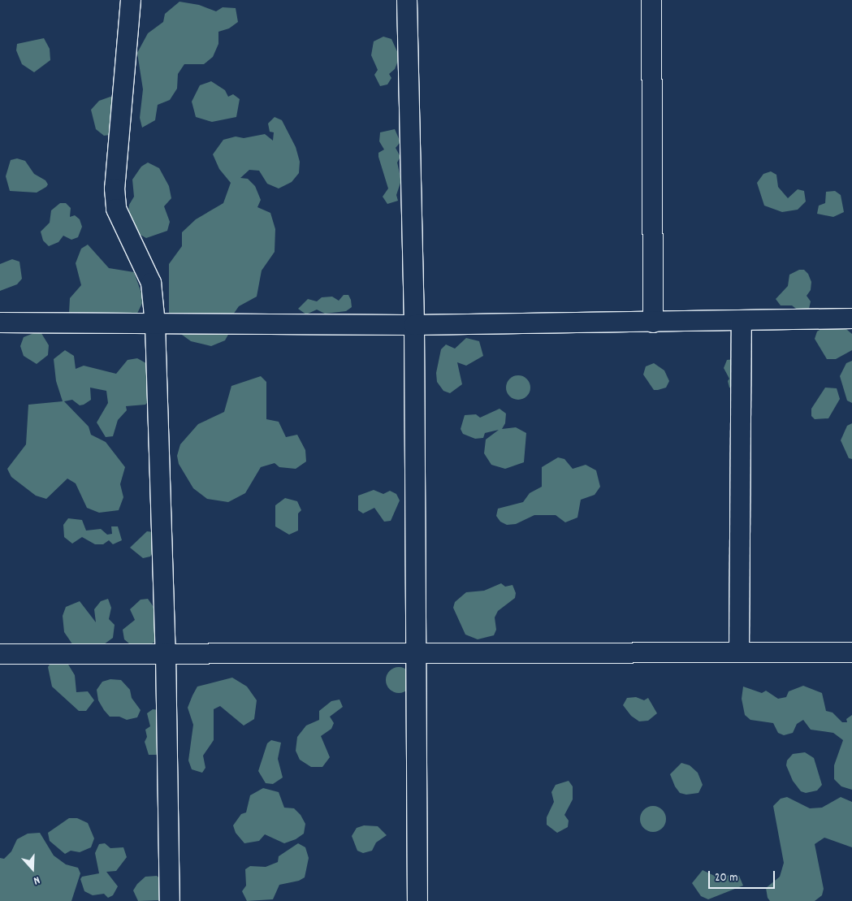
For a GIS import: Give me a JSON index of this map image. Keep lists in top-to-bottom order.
{
  "scale_bar": "20 m",
  "north": "bottom"
}
